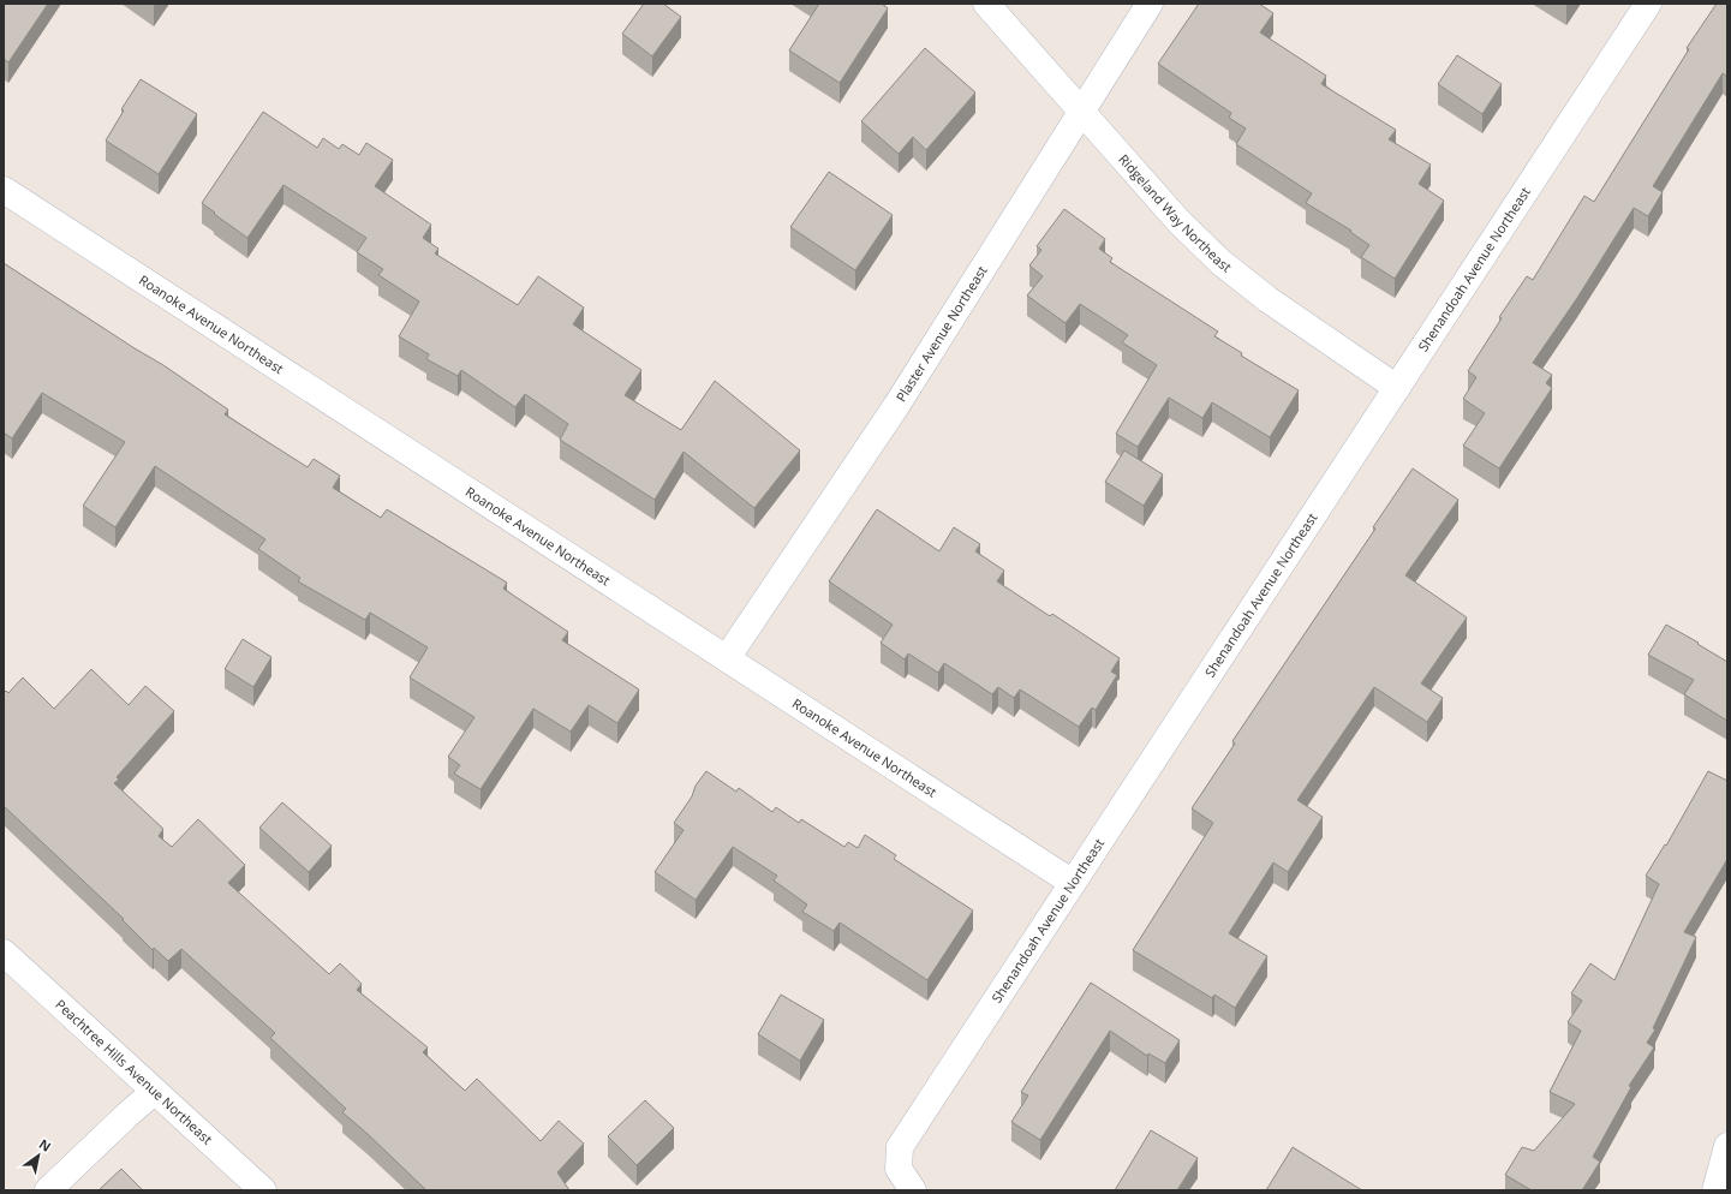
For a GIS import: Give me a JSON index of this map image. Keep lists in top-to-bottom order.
{
  "streets": {
    "street": [
      "Ridgeland Way Northeast",
      "Shenandoah Avenue Northeast",
      "Roanoke Avenue Northeast",
      "Plaster Avenue Northeast",
      "Peachtree Hills Avenue Northeast"
    ]
  },
  "crossings": [
    ["Ridgeland Way Northeast", "Shenandoah Avenue Northeast"],
    ["Ridgeland Way Northeast", "Plaster Avenue Northeast"],
    ["Shenandoah Avenue Northeast", "Roanoke Avenue Northeast"],
    ["Roanoke Avenue Northeast", "Plaster Avenue Northeast"]
  ],
  "north": "top right"
}
